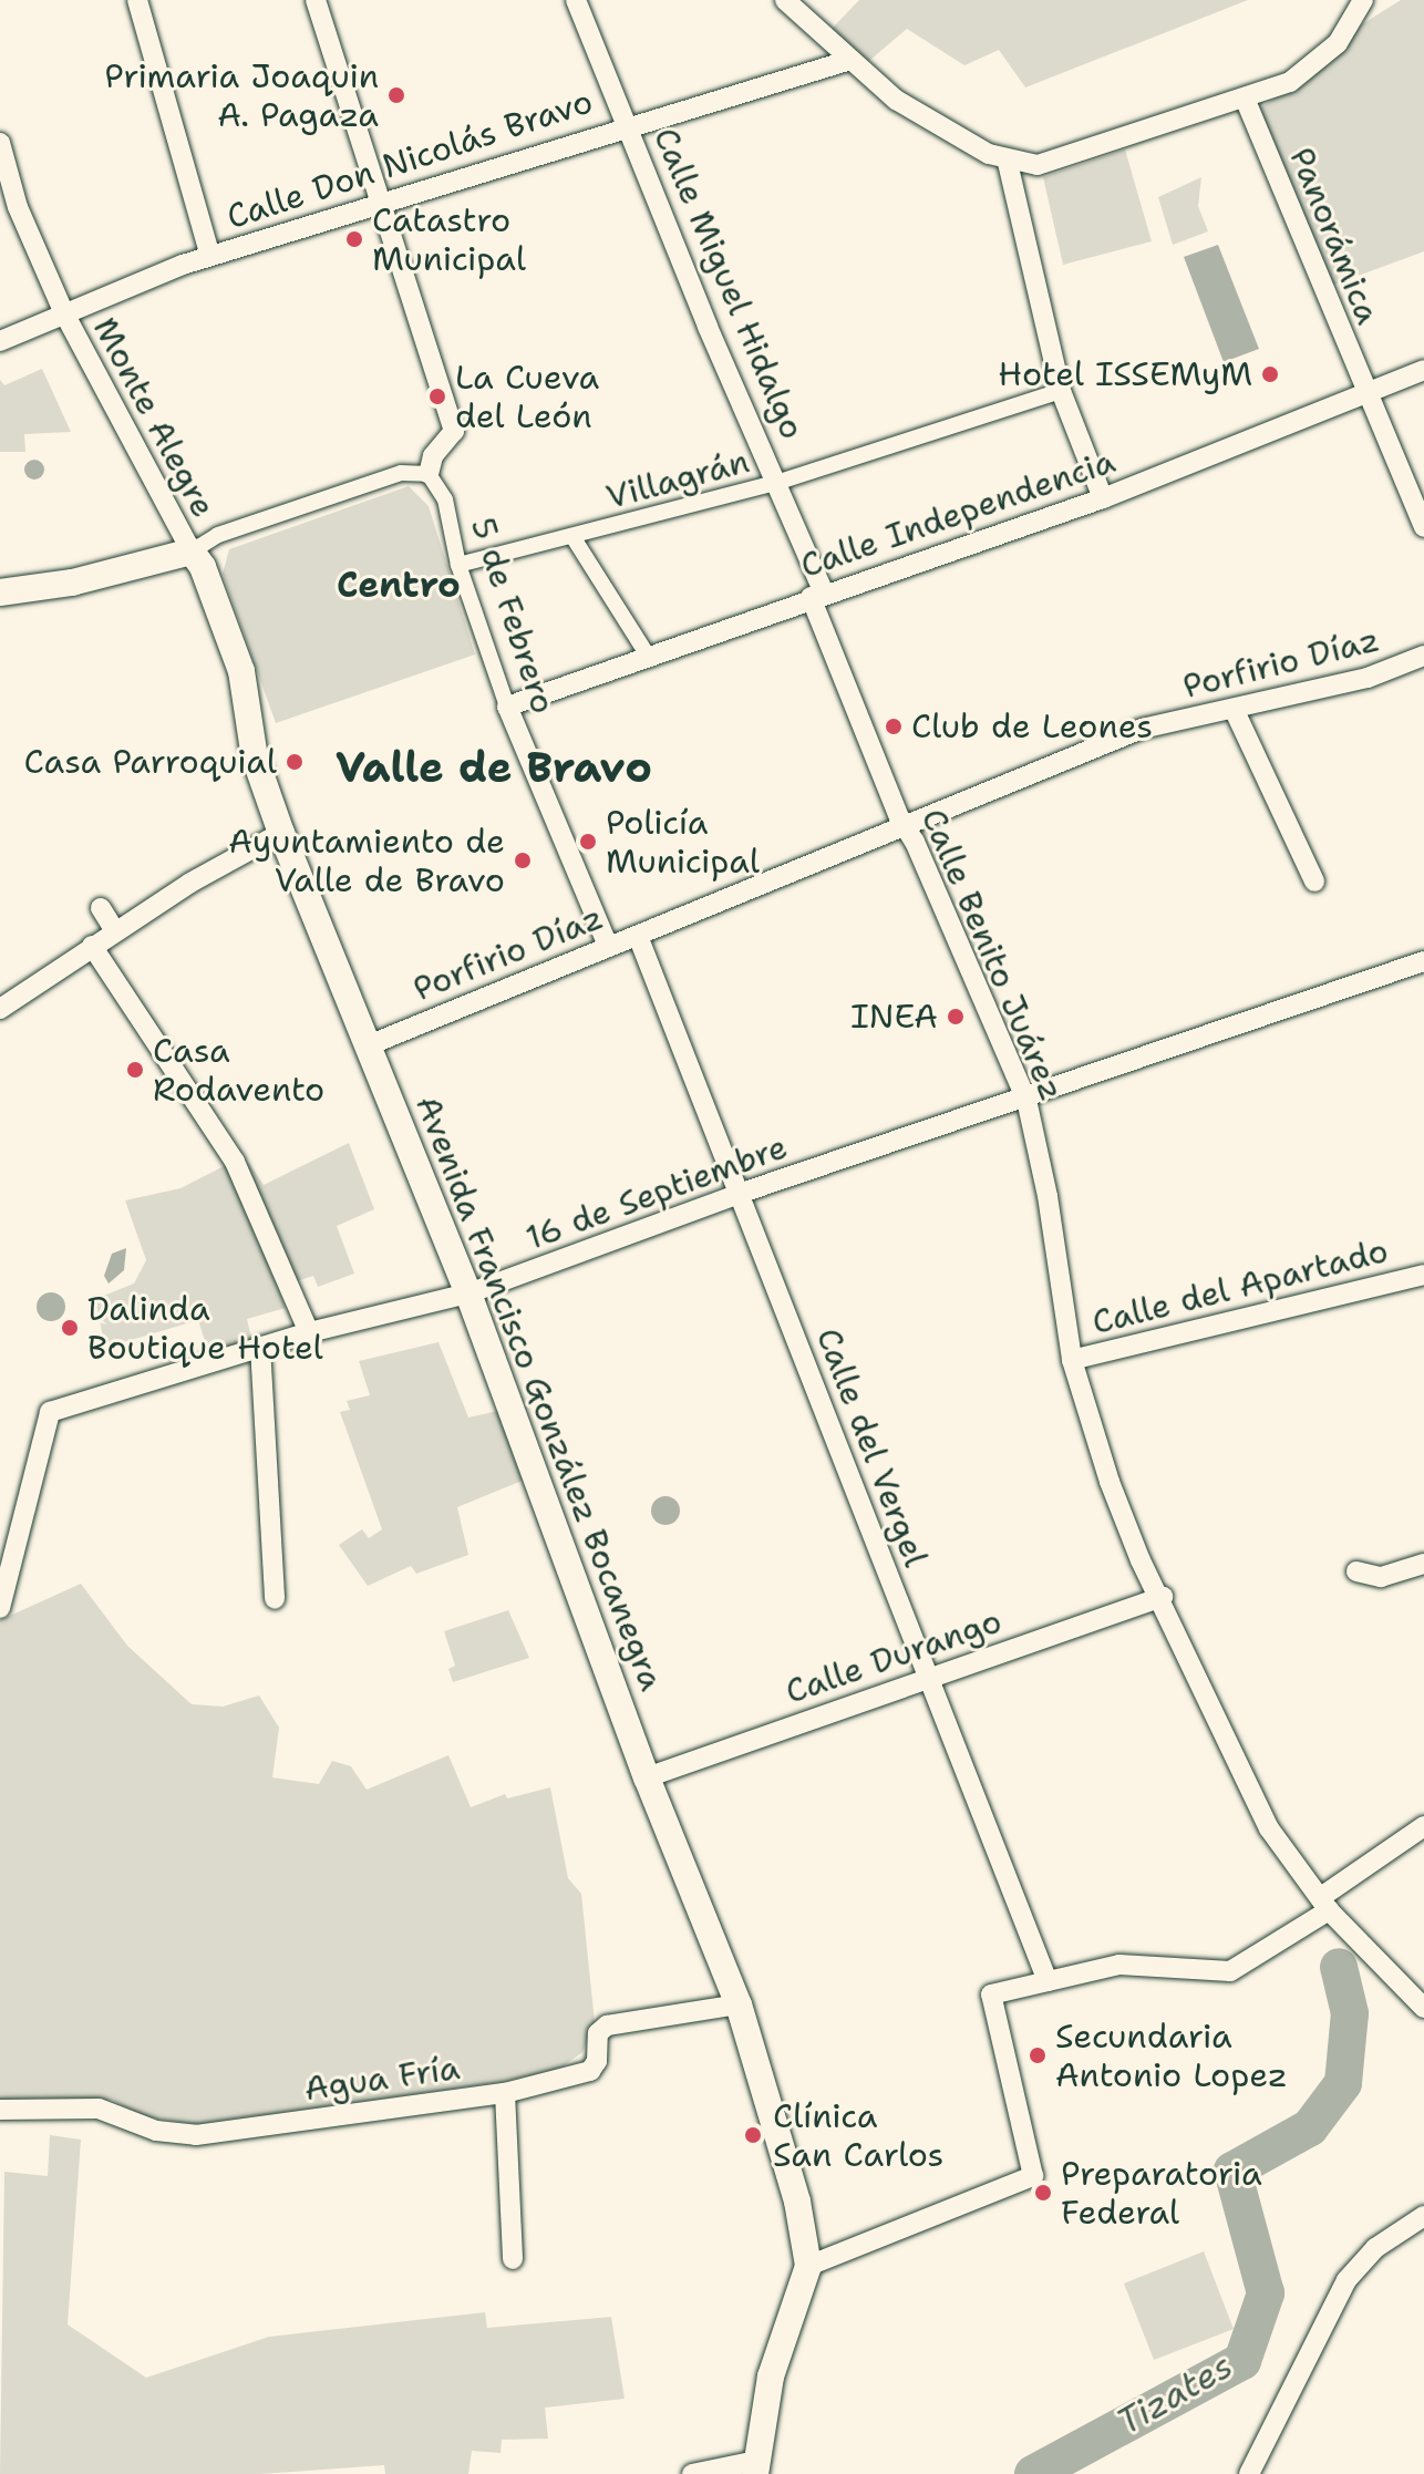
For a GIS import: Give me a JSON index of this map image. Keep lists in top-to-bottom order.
{
  "streets": {
    "street": [
      "Calle Don Nicolás Bravo",
      "Panorámica",
      "Calle Miguel Hidalgo",
      "Monte Alegre",
      "Villagrán",
      "Calle Independencia",
      "5 de Febrero",
      "Porfirio Díaz",
      "Calle Benito Juárez",
      "16 de Septiembre",
      "Calle del Apartado",
      "Avenida Francisco González Bocanegra",
      "Calle del Vergel",
      "Calle Durango",
      "Agua Fría"
    ]
  },
  "crossings": [
    ["Calle Don Nicolás Bravo", "Calle Miguel Hidalgo"],
    ["Calle Don Nicolás Bravo", "Monte Alegre"],
    ["Panorámica", "Calle Independencia"],
    ["Calle Miguel Hidalgo", "Villagrán"],
    ["Calle Miguel Hidalgo", "Calle Independencia"],
    ["Calle Miguel Hidalgo", "Calle Benito Juárez"],
    ["Monte Alegre", "Avenida Francisco González Bocanegra"],
    ["Villagrán", "5 de Febrero"],
    ["Calle Independencia", "5 de Febrero"],
    ["Calle Independencia", "Calle Benito Juárez"],
    ["5 de Febrero", "Porfirio Díaz"],
    ["Porfirio Díaz", "Calle Benito Juárez"],
    ["Porfirio Díaz", "Avenida Francisco González Bocanegra"],
    ["Porfirio Díaz", "Calle del Vergel"],
    ["Calle Benito Juárez", "16 de Septiembre"],
    ["Calle Benito Juárez", "Calle del Apartado"],
    ["Calle Benito Juárez", "Calle Durango"],
    ["16 de Septiembre", "Avenida Francisco González Bocanegra"],
    ["16 de Septiembre", "Calle del Vergel"],
    ["Avenida Francisco González Bocanegra", "Calle Durango"],
    ["Avenida Francisco González Bocanegra", "Agua Fría"],
    ["Calle del Vergel", "Calle Durango"]
  ],
  "districts": ["Centro", "Valle de Bravo"],
  "water": ["Tizates"],
  "places": [
    "Primaria Joaquin A. Pagaza",
    "Catastro Municipal",
    "Hotel ISSEMyM",
    "La Cueva del León",
    "Club de Leones",
    "Casa Parroquial",
    "Policía Municipal",
    "Ayuntamiento de Valle de Bravo",
    "INEA",
    "Casa Rodavento",
    "Dalinda Boutique Hotel",
    "Secundaria Antonio Lopez",
    "Clínica San Carlos",
    "Preparatoria Federal"
  ]
}
